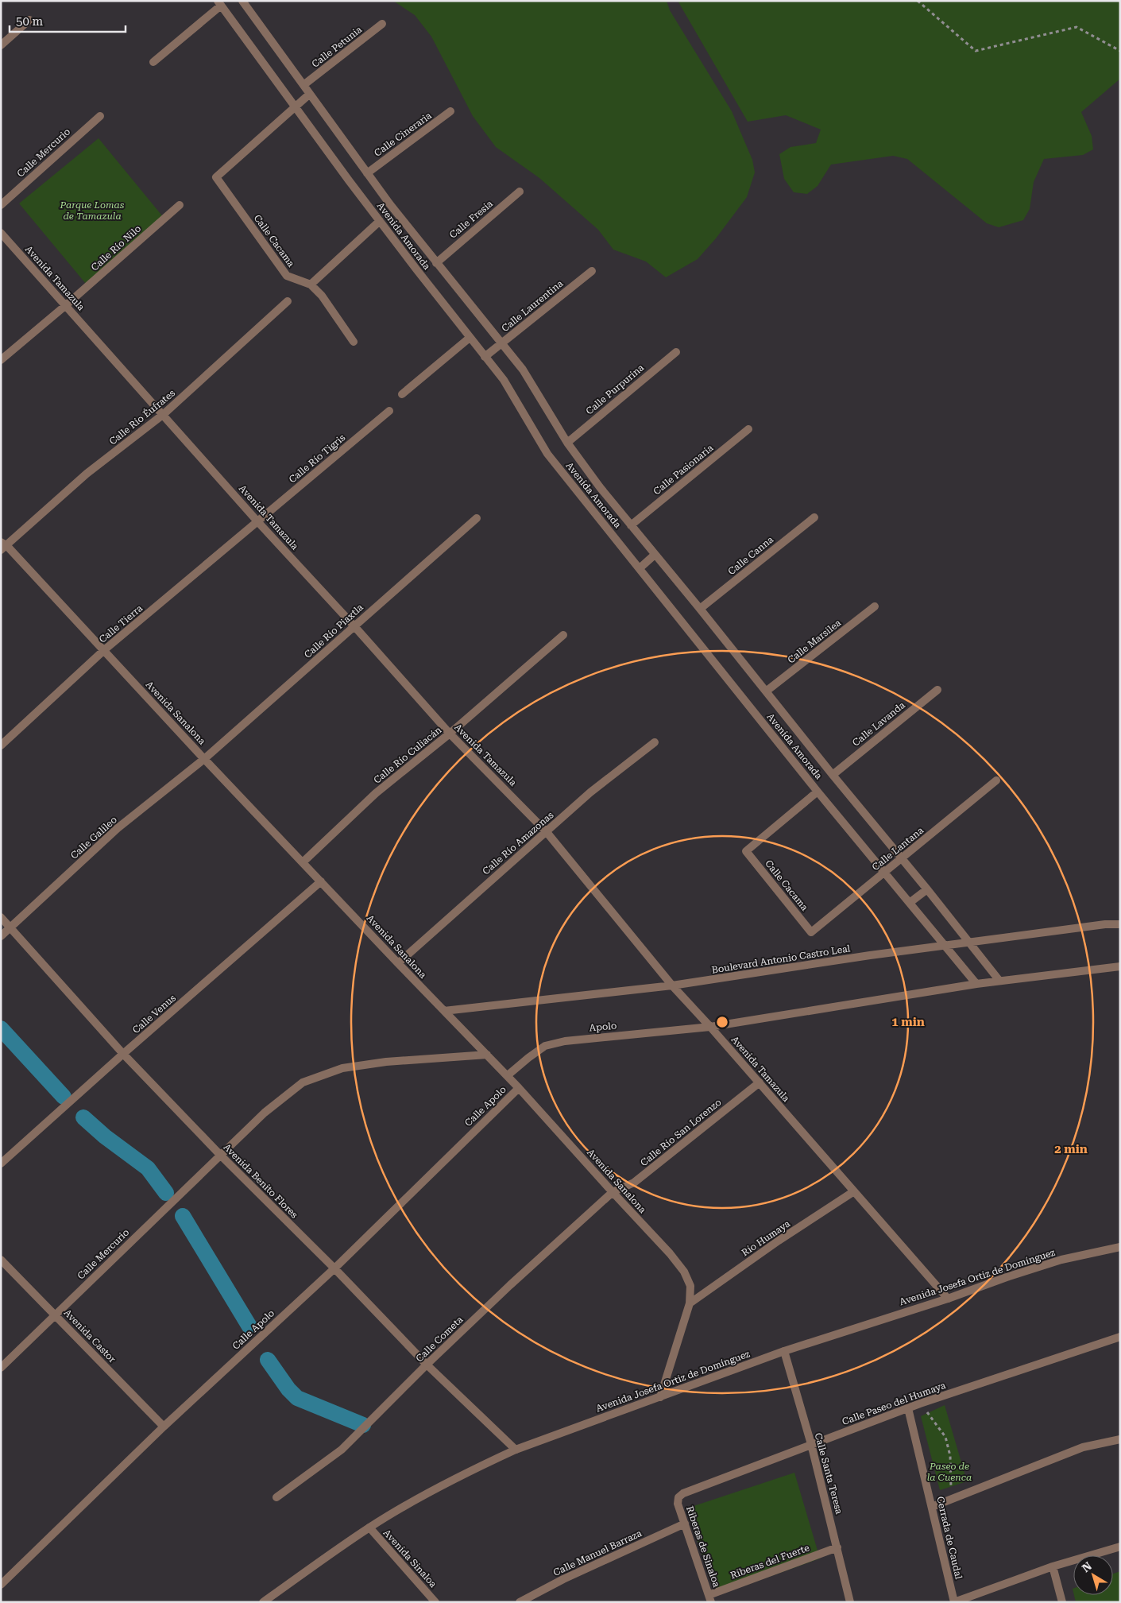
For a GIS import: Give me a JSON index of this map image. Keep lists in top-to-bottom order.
{
  "streets": {
    "street": [
      "Calle Petunia",
      "Calle Cineraria",
      "Calle Mercurio",
      "Calle Fresia",
      "Avenida Amorada",
      "Calle Cacama",
      "Calle Río Nilo",
      "Avenida Tamazula",
      "Calle Laurentina",
      "Calle Purpurina",
      "Calle Río Éufrates",
      "Calle Río Tigris",
      "Calle Pasionaria",
      "Calle Canna",
      "Calle Tierra",
      "Calle Río Piaxtla",
      "Calle Marsilea",
      "Avenida Sanalona",
      "Calle Lavanda",
      "Calle Río Culiacán",
      "Calle Galileo",
      "Calle Río Amazonas",
      "Calle Lantana",
      "Boulevard Antonio Castro Leal",
      "Calle Venus",
      "Apolo",
      "Calle Apolo",
      "Calle Río San Lorenzo",
      "Avenida Benito Flores",
      "Río Humaya",
      "Avenida Josefa Ortiz de Domínguez",
      "Avenida Castor",
      "Calle Cometa",
      "Calle Paseo del Humaya",
      "Calle Santa Teresa",
      "Cerrada de Caudal",
      "Riberas de Sinaloa",
      "Calle Manuel Barraza",
      "Avenida Sinaloa",
      "Riberas del Fuerte"
    ]
  },
  "crossings": [
    ["Calle Petunia", "Avenida Amorada"],
    ["Calle Cineraria", "Avenida Amorada"],
    ["Calle Mercurio", "Avenida Sanalona"],
    ["Calle Mercurio", "Avenida Benito Flores"],
    ["Calle Mercurio", "Avenida Castor"],
    ["Calle Fresia", "Avenida Amorada"],
    ["Avenida Amorada", "Calle Cacama"],
    ["Avenida Amorada", "Calle Laurentina"],
    ["Avenida Amorada", "Calle Purpurina"],
    ["Avenida Amorada", "Calle Pasionaria"],
    ["Avenida Amorada", "Calle Canna"],
    ["Avenida Amorada", "Calle Marsilea"],
    ["Avenida Amorada", "Calle Lavanda"],
    ["Avenida Amorada", "Calle Lantana"],
    ["Avenida Amorada", "Boulevard Antonio Castro Leal"],
    ["Calle Cacama", "Calle Lantana"],
    ["Calle Río Nilo", "Avenida Tamazula"],
    ["Avenida Tamazula", "Calle Río Éufrates"],
    ["Avenida Tamazula", "Calle Río Tigris"],
    ["Avenida Tamazula", "Calle Tierra"],
    ["Avenida Tamazula", "Calle Río Piaxtla"],
    ["Avenida Tamazula", "Calle Río Culiacán"],
    ["Avenida Tamazula", "Calle Río Amazonas"],
    ["Avenida Tamazula", "Boulevard Antonio Castro Leal"],
    ["Avenida Tamazula", "Apolo"],
    ["Avenida Tamazula", "Calle Río San Lorenzo"],
    ["Avenida Tamazula", "Río Humaya"],
    ["Avenida Tamazula", "Avenida Josefa Ortiz de Domínguez"],
    ["Calle Río Éufrates", "Avenida Sanalona"],
    ["Calle Río Tigris", "Calle Tierra"],
    ["Calle Tierra", "Avenida Sanalona"],
    ["Calle Río Piaxtla", "Avenida Sanalona"],
    ["Calle Río Piaxtla", "Calle Galileo"],
    ["Avenida Sanalona", "Calle Río Culiacán"],
    ["Avenida Sanalona", "Calle Galileo"],
    ["Avenida Sanalona", "Calle Río Amazonas"],
    ["Avenida Sanalona", "Boulevard Antonio Castro Leal"],
    ["Avenida Sanalona", "Calle Venus"],
    ["Avenida Sanalona", "Apolo"],
    ["Avenida Sanalona", "Calle Apolo"],
    ["Avenida Sanalona", "Calle Río San Lorenzo"],
    ["Avenida Sanalona", "Río Humaya"],
    ["Avenida Sanalona", "Avenida Josefa Ortiz de Domínguez"],
    ["Avenida Sanalona", "Calle Cometa"],
    ["Calle Galileo", "Avenida Benito Flores"],
    ["Calle Venus", "Avenida Benito Flores"],
    ["Calle Apolo", "Avenida Benito Flores"],
    ["Calle Apolo", "Avenida Castor"],
    ["Calle Río San Lorenzo", "Calle Cometa"],
    ["Avenida Benito Flores", "Avenida Josefa Ortiz de Domínguez"],
    ["Avenida Benito Flores", "Calle Cometa"],
    ["Avenida Josefa Ortiz de Domínguez", "Calle Santa Teresa"],
    ["Avenida Josefa Ortiz de Domínguez", "Avenida Sinaloa"],
    ["Calle Paseo del Humaya", "Calle Santa Teresa"],
    ["Calle Paseo del Humaya", "Cerrada de Caudal"],
    ["Calle Paseo del Humaya", "Riberas de Sinaloa"],
    ["Calle Santa Teresa", "Riberas del Fuerte"],
    ["Riberas de Sinaloa", "Calle Manuel Barraza"],
    ["Riberas de Sinaloa", "Riberas del Fuerte"]
  ],
  "parks": ["Parque Lomas de Tamazula", "Paseo de la Cuenca"],
  "scale_bar": "50 m",
  "north": "top left",
  "rings": ["1 min", "2 min"]
}
